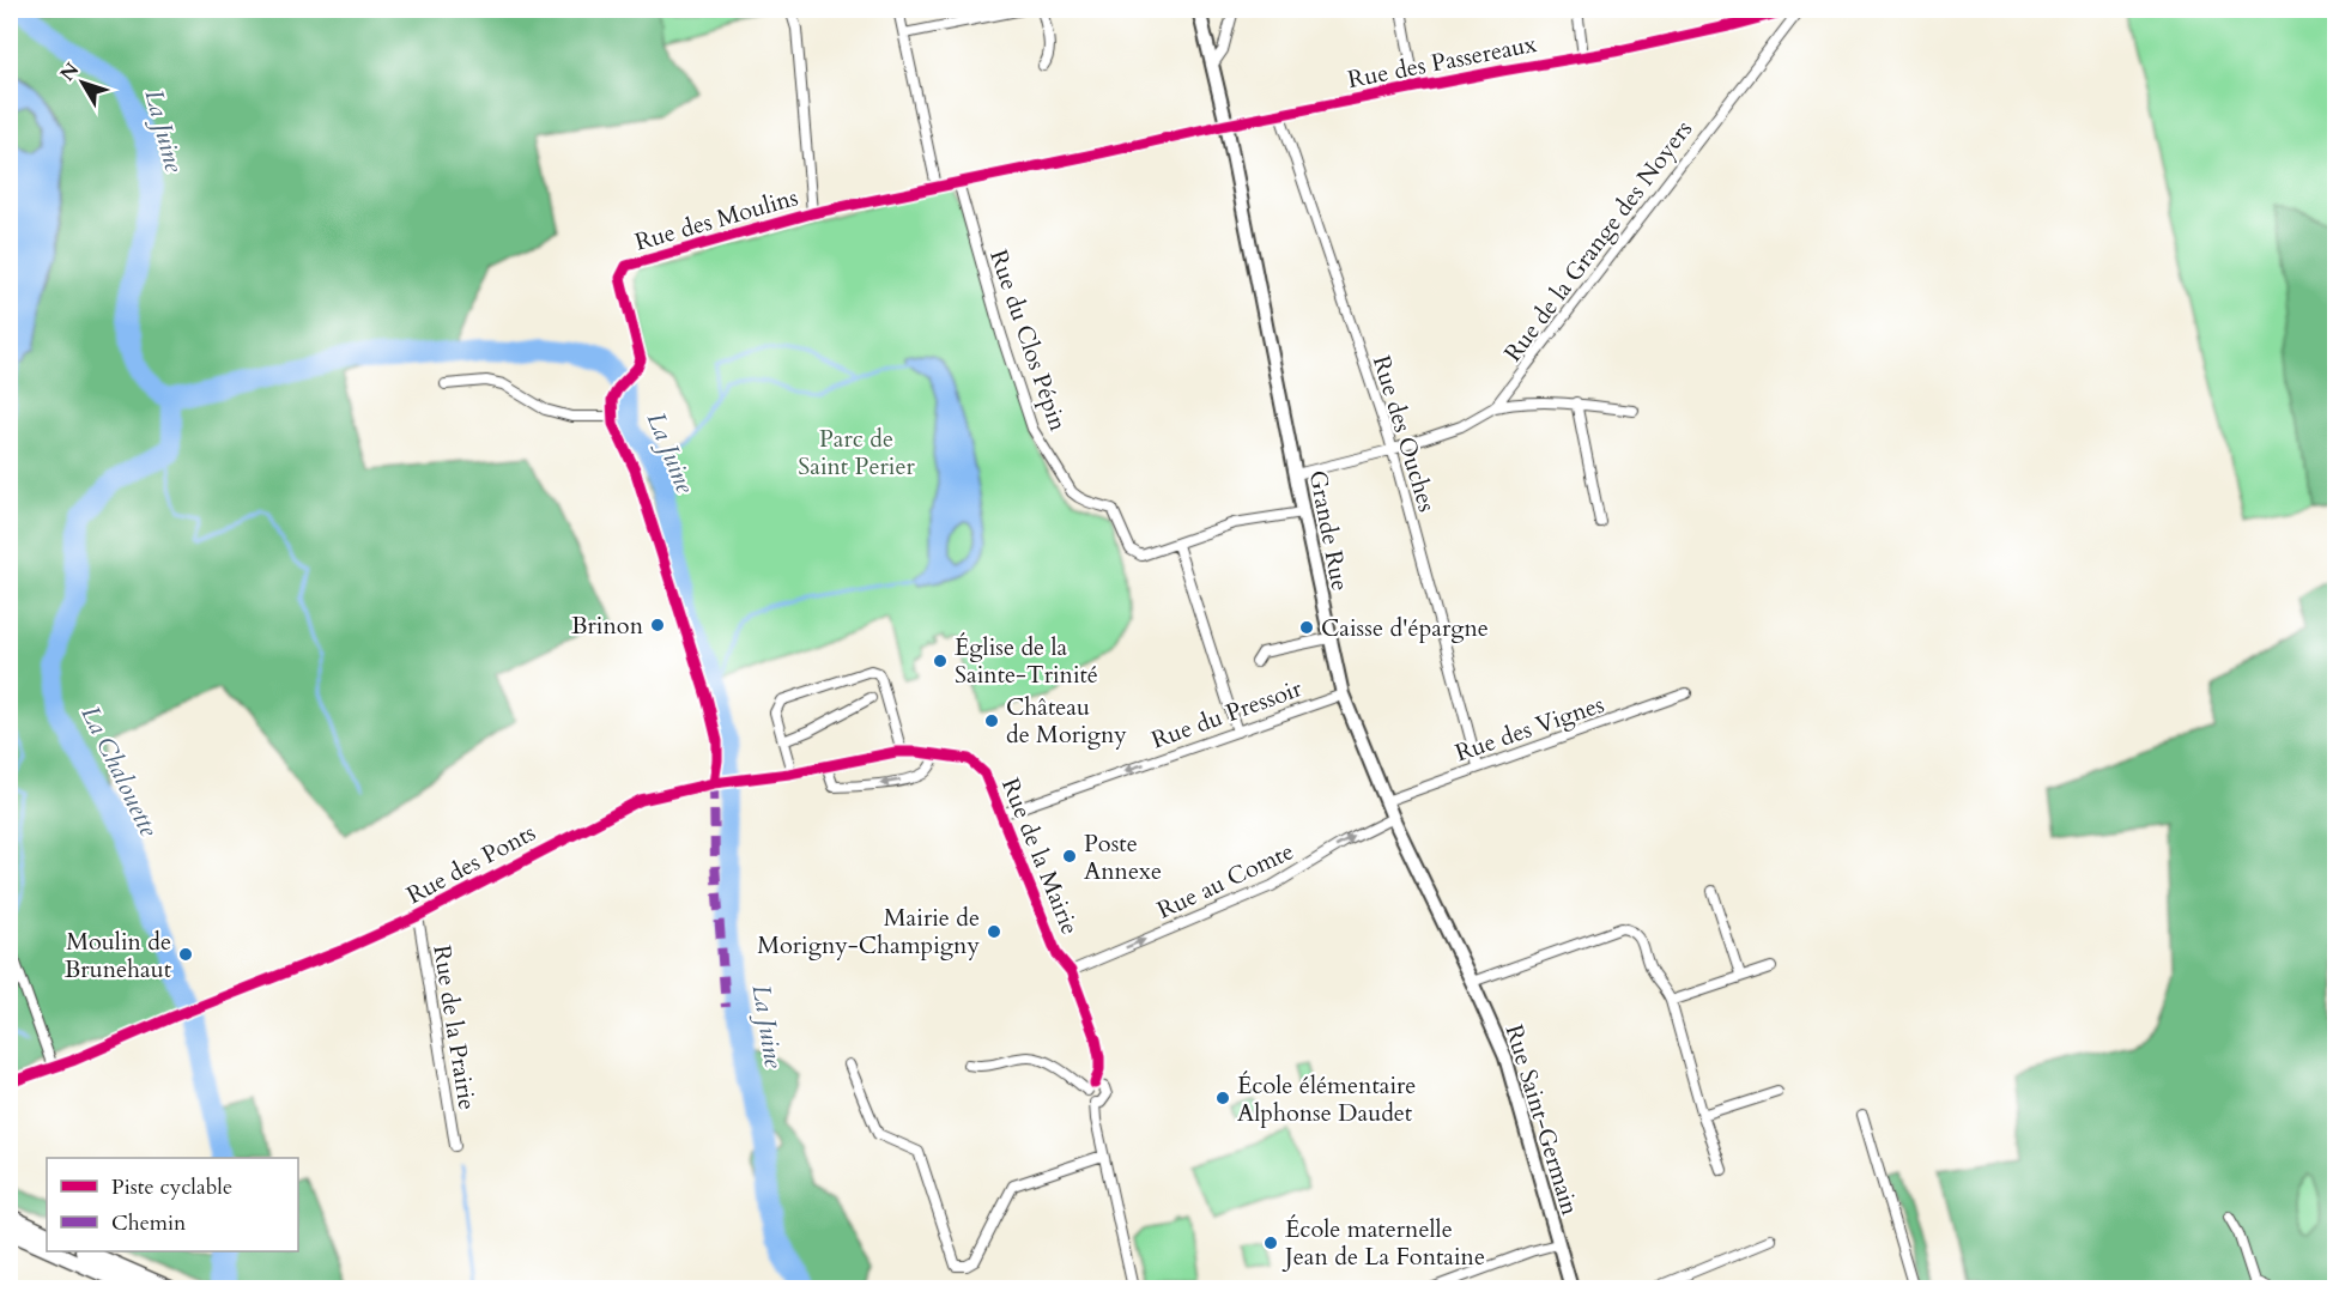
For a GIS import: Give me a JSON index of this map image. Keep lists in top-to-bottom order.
{
  "streets": {
    "main road": ["Grande Rue", "Rue Saint-Germain"],
    "street": [
      "Rue des Passereaux",
      "Rue des Moulins",
      "Rue de la Grange des Noyers",
      "Rue du Clos Pépin",
      "Rue des Ouches",
      "Rue du Pressoir",
      "Rue des Vignes",
      "Rue de la Mairie",
      "Rue des Ponts",
      "Rue au Comte",
      "Rue de la Prairie"
    ]
  },
  "crossings": [
    ["Rue des Passereaux", "Rue des Moulins"],
    ["Rue des Passereaux", "Rue des Ouches"],
    ["Rue des Passereaux", "Grande Rue"],
    ["Rue des Moulins", "Rue du Clos Pépin"],
    ["Rue des Moulins", "Grande Rue"],
    ["Rue de la Grange des Noyers", "Rue des Ouches"],
    ["Rue de la Grange des Noyers", "Grande Rue"],
    ["Rue du Clos Pépin", "Grande Rue"],
    ["Rue des Ouches", "Rue des Vignes"],
    ["Grande Rue", "Rue du Pressoir"],
    ["Grande Rue", "Rue des Vignes"],
    ["Grande Rue", "Rue au Comte"],
    ["Grande Rue", "Rue Saint-Germain"],
    ["Rue du Pressoir", "Rue de la Mairie"],
    ["Rue de la Mairie", "Rue des Ponts"],
    ["Rue de la Mairie", "Rue au Comte"],
    ["Rue des Ponts", "Rue de la Prairie"]
  ],
  "one_way": ["Rue du Pressoir", "Rue au Comte"],
  "water": ["La Juine", "La Chalouette"],
  "parks": ["Parc de Saint Perier"],
  "places": [
    "Brinon",
    "Caisse d'épargne",
    "Église de la Sainte-Trinité",
    "Château de Morigny",
    "Poste Annexe",
    "Mairie de Morigny-Champigny",
    "Moulin de Brunehaut",
    "École élémentaire Alphonse Daudet",
    "École maternelle Jean de La Fontaine"
  ],
  "legend": ["Piste cyclable", "Chemin"],
  "north": "top left"
}
